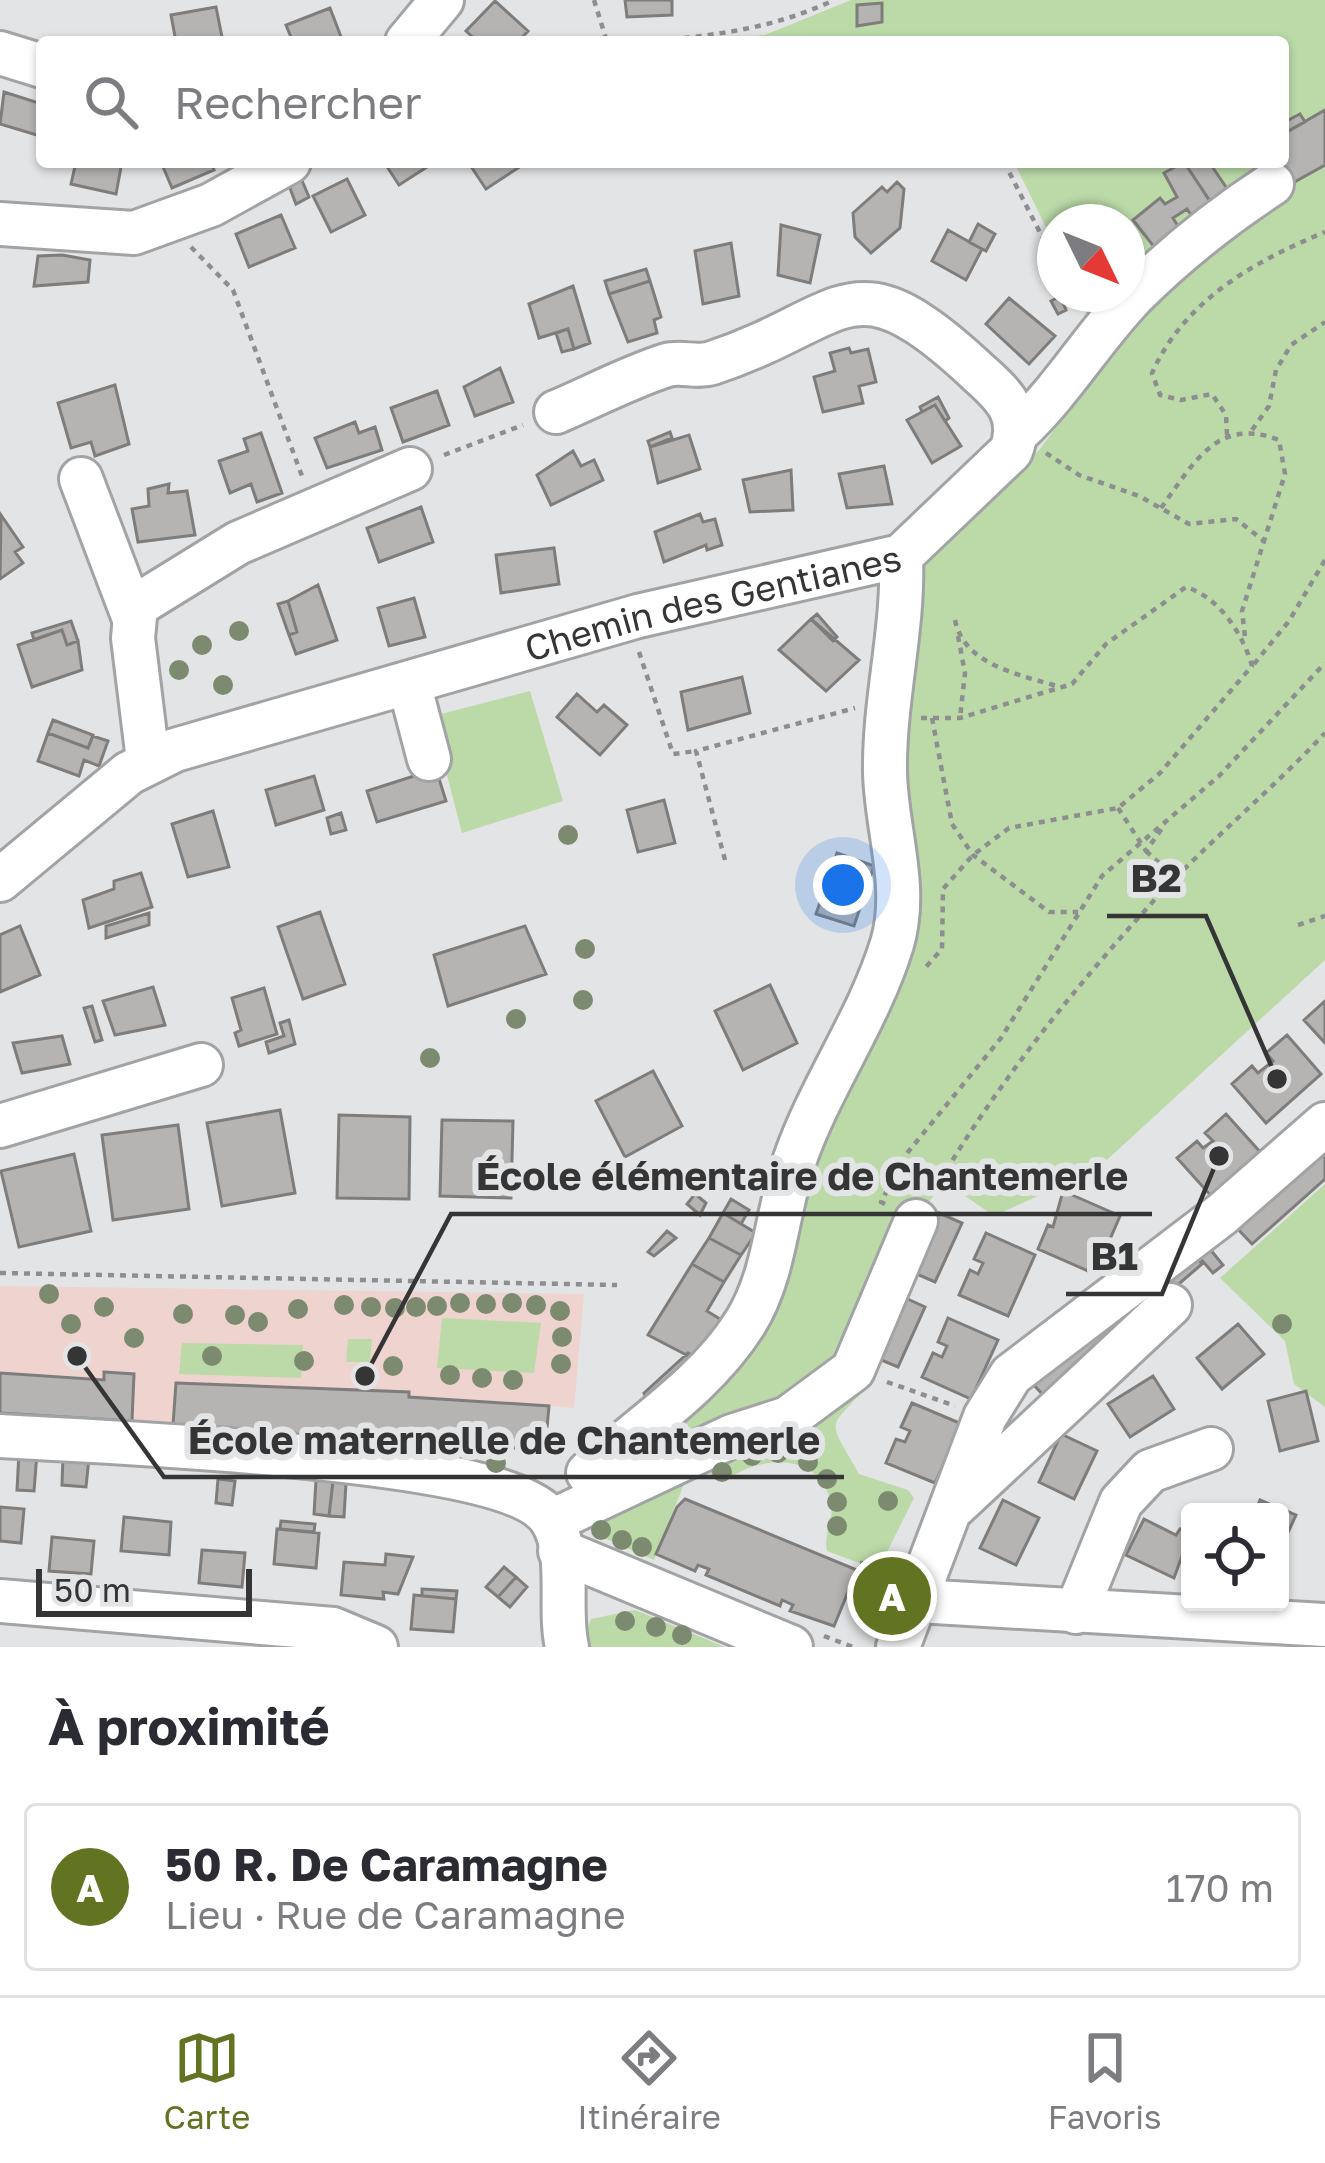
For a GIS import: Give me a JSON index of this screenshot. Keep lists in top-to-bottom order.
{
  "streets": {
    "street": ["Chemin des Gentianes"]
  },
  "places": [
    "B2",
    "B1",
    "École maternelle de Chantemerle",
    "École élémentaire de Chantemerle"
  ],
  "scale_bar": "50 m",
  "north": "bottom right",
  "page": {
    "search": "Rechercher",
    "pins": "A",
    "scale": "50 m",
    "heading": "À proximité",
    "list": [
      {
        "mark": "A",
        "name": "50 R. De Caramagne",
        "note": "Lieu · Rue de Caramagne",
        "value": "170 m"
      }
    ],
    "nav": ["Carte", "Itinéraire", "Favoris"]
  }
}
